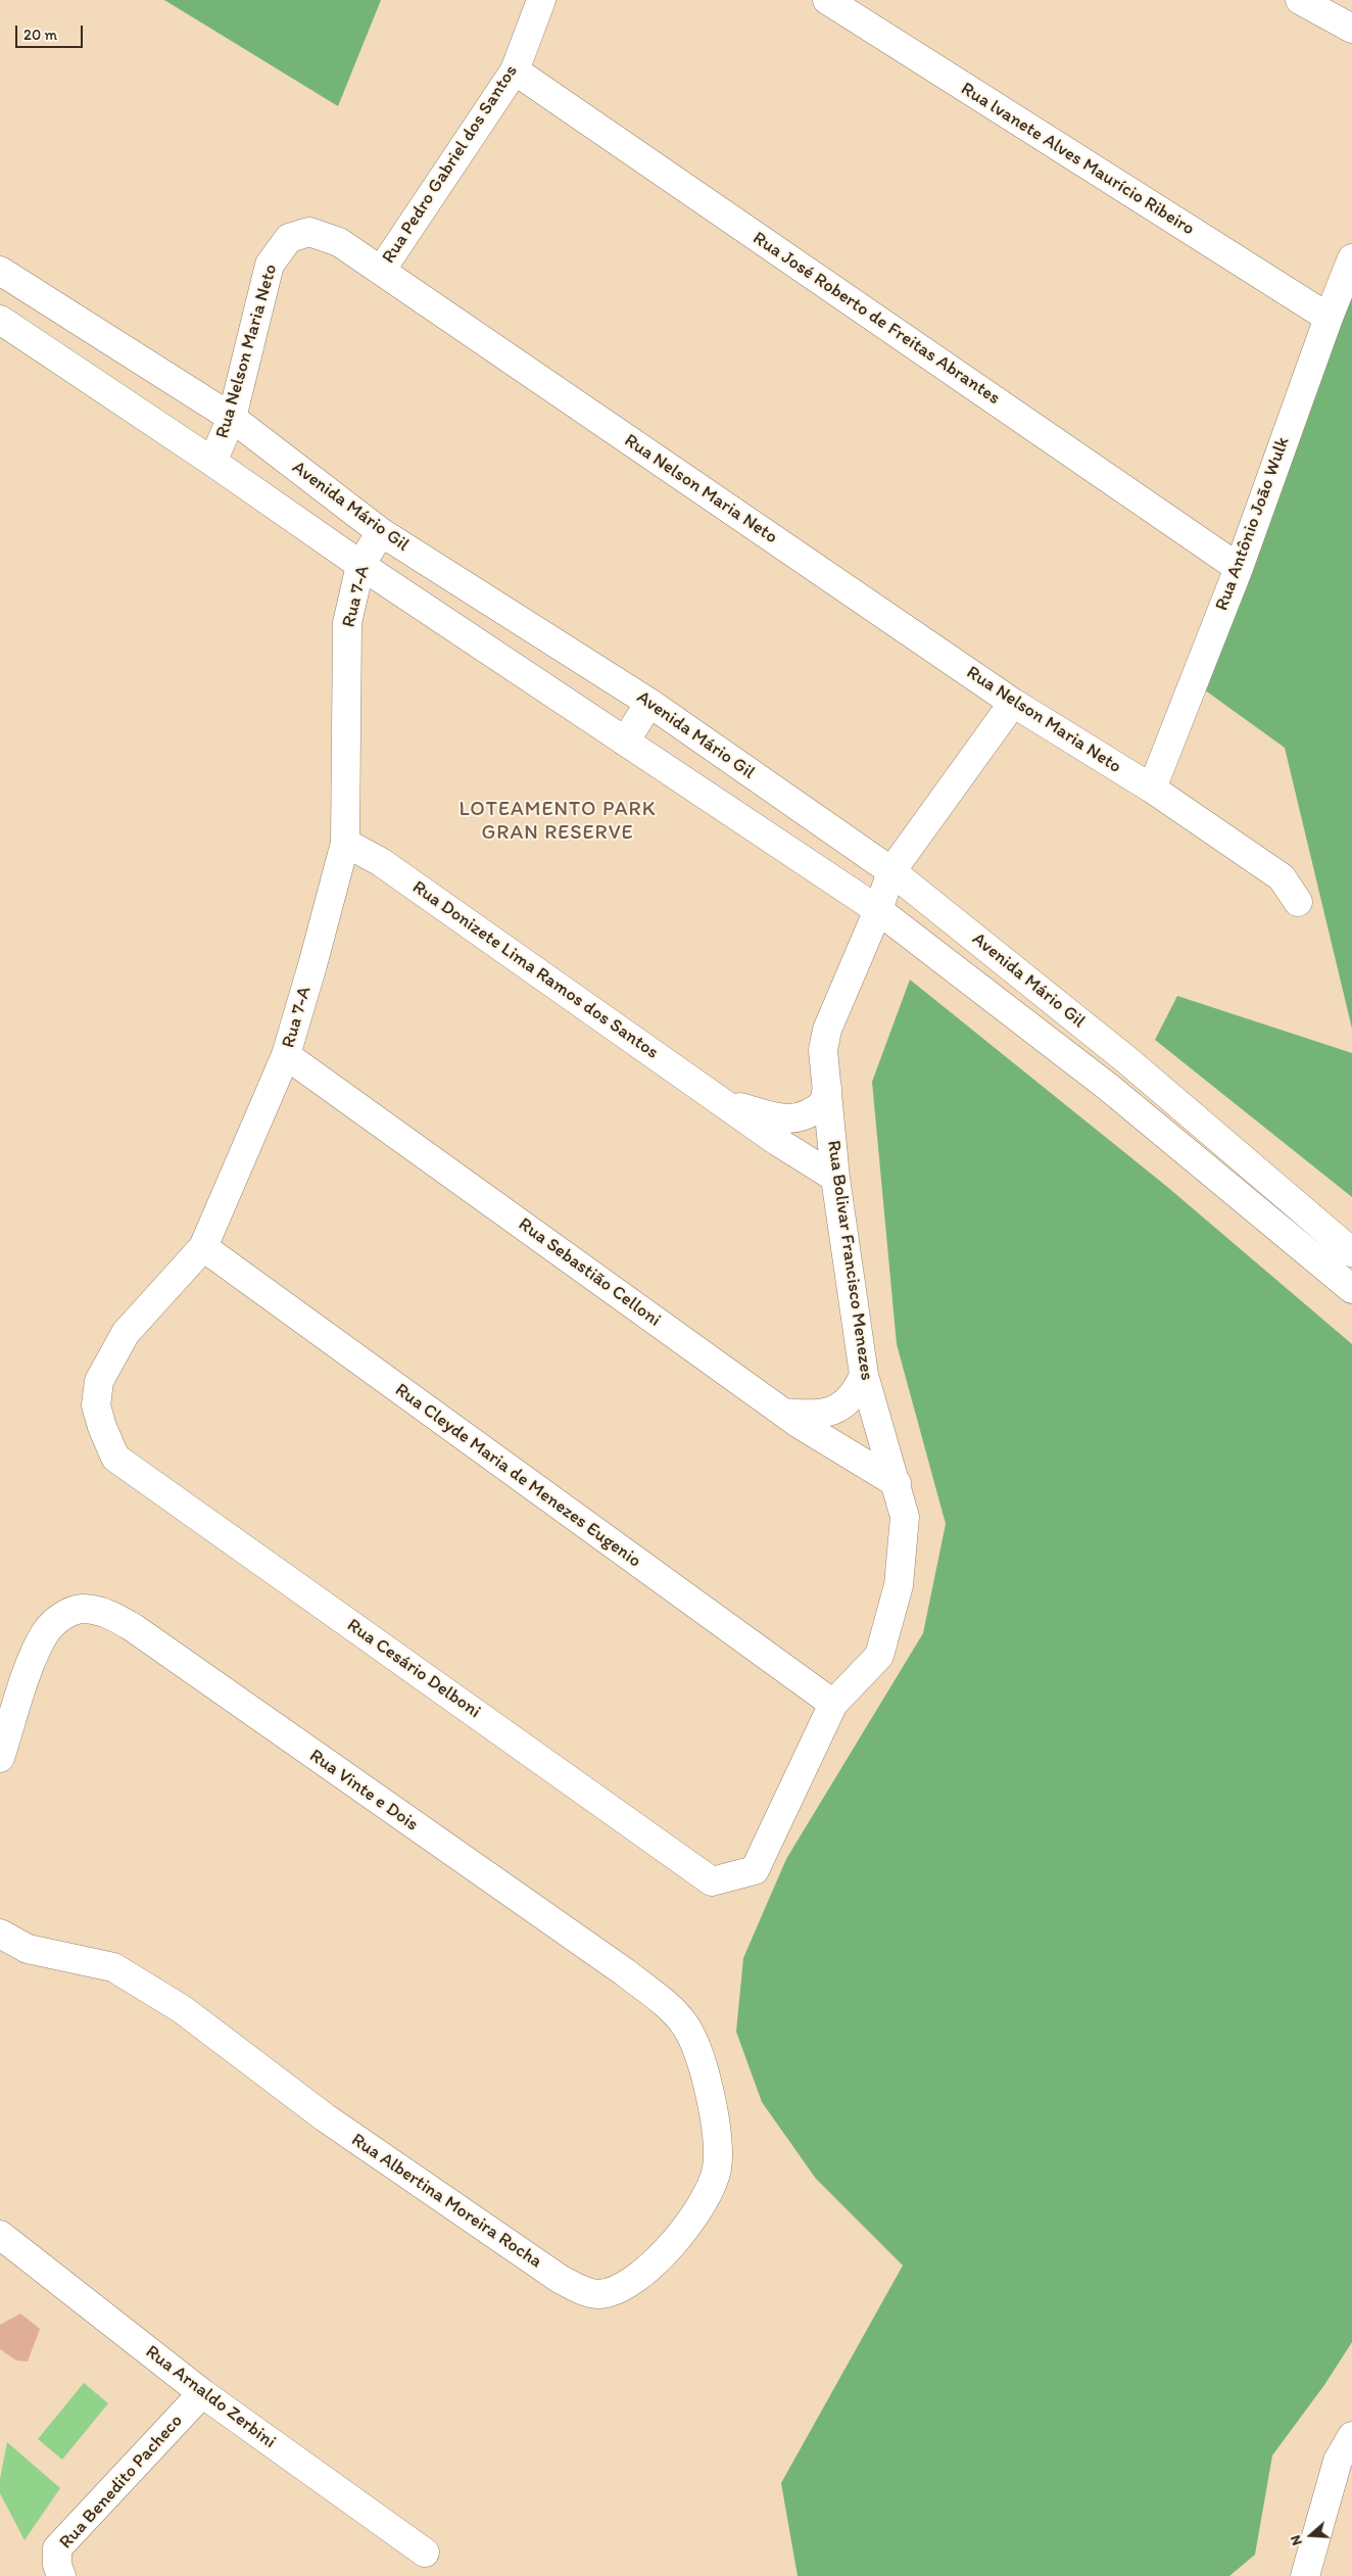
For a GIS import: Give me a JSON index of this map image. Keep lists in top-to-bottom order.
{
  "streets": {
    "street": [
      "Rua lvanete Alves Maurício Ribeiro",
      "Rua Pedro Gabriel dos Santos",
      "Rua José Roberto de Freitas Abrantes",
      "Rua Nelson Maria Neto",
      "Avenida Mário Gil",
      "Rua Antônio João Wulk",
      "Rua 7-A",
      "Rua Donizete Lima Ramos dos Santos",
      "Rua Bolivar Francisco Menezes",
      "Rua Sebastião Celloni",
      "Rua Cleyde Maria de Menezes Eugenio",
      "Rua Cesário Delboni",
      "Rua Vinte e Dois",
      "Rua Albertina Moreira Rocha",
      "Rua Arnaldo Zerbini",
      "Rua Benedito Pacheco"
    ]
  },
  "crossings": [
    ["Rua lvanete Alves Maurício Ribeiro", "Rua Antônio João Wulk"],
    ["Rua Pedro Gabriel dos Santos", "Rua José Roberto de Freitas Abrantes"],
    ["Rua Pedro Gabriel dos Santos", "Rua Nelson Maria Neto"],
    ["Rua José Roberto de Freitas Abrantes", "Rua Antônio João Wulk"],
    ["Rua Nelson Maria Neto", "Avenida Mário Gil"],
    ["Rua Nelson Maria Neto", "Rua Antônio João Wulk"],
    ["Rua Nelson Maria Neto", "Rua Bolivar Francisco Menezes"],
    ["Avenida Mário Gil", "Rua 7-A"],
    ["Avenida Mário Gil", "Rua Bolivar Francisco Menezes"],
    ["Rua 7-A", "Rua Donizete Lima Ramos dos Santos"],
    ["Rua 7-A", "Rua Sebastião Celloni"],
    ["Rua 7-A", "Rua Cleyde Maria de Menezes Eugenio"],
    ["Rua 7-A", "Rua Cesário Delboni"],
    ["Rua Donizete Lima Ramos dos Santos", "Rua Bolivar Francisco Menezes"],
    ["Rua Bolivar Francisco Menezes", "Rua Sebastião Celloni"],
    ["Rua Bolivar Francisco Menezes", "Rua Cleyde Maria de Menezes Eugenio"],
    ["Rua Bolivar Francisco Menezes", "Rua Cesário Delboni"],
    ["Rua Vinte e Dois", "Rua Albertina Moreira Rocha"],
    ["Rua Arnaldo Zerbini", "Rua Benedito Pacheco"]
  ],
  "districts": ["LOTEAMENTO PARK GRAN RESERVE"],
  "scale_bar": "20 m",
  "north": "left"
}
